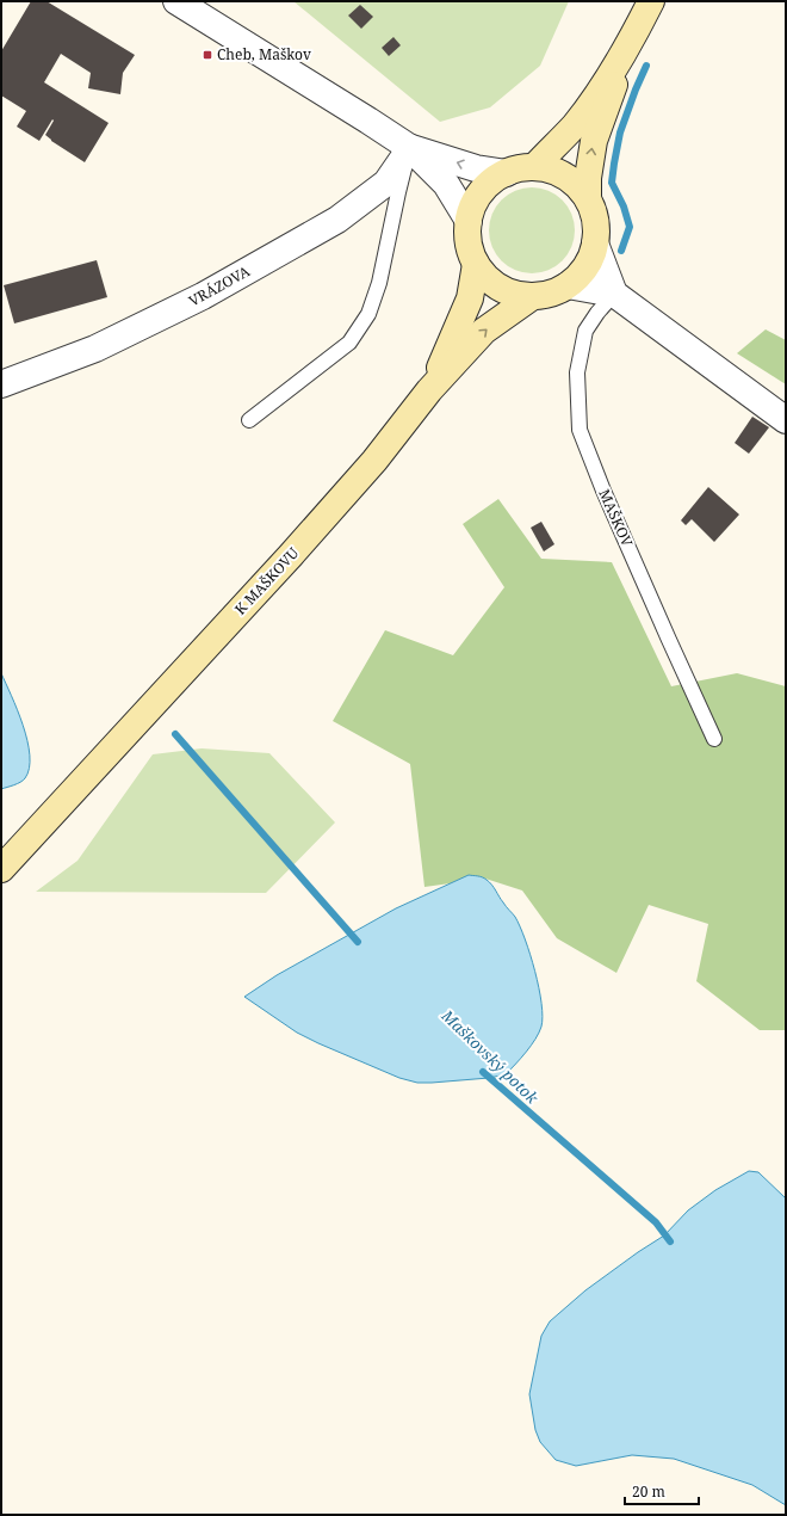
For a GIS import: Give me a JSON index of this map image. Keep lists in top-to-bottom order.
{
  "streets": {
    "main road": ["K MAŠKOVU"],
    "street": ["VRÁZOVA"],
    "lane": ["MAŠKOV"]
  },
  "water": ["Maškovský potok"],
  "places": {
    "transit": ["Cheb, Maškov"]
  },
  "scale_bar": "20 m"
}
